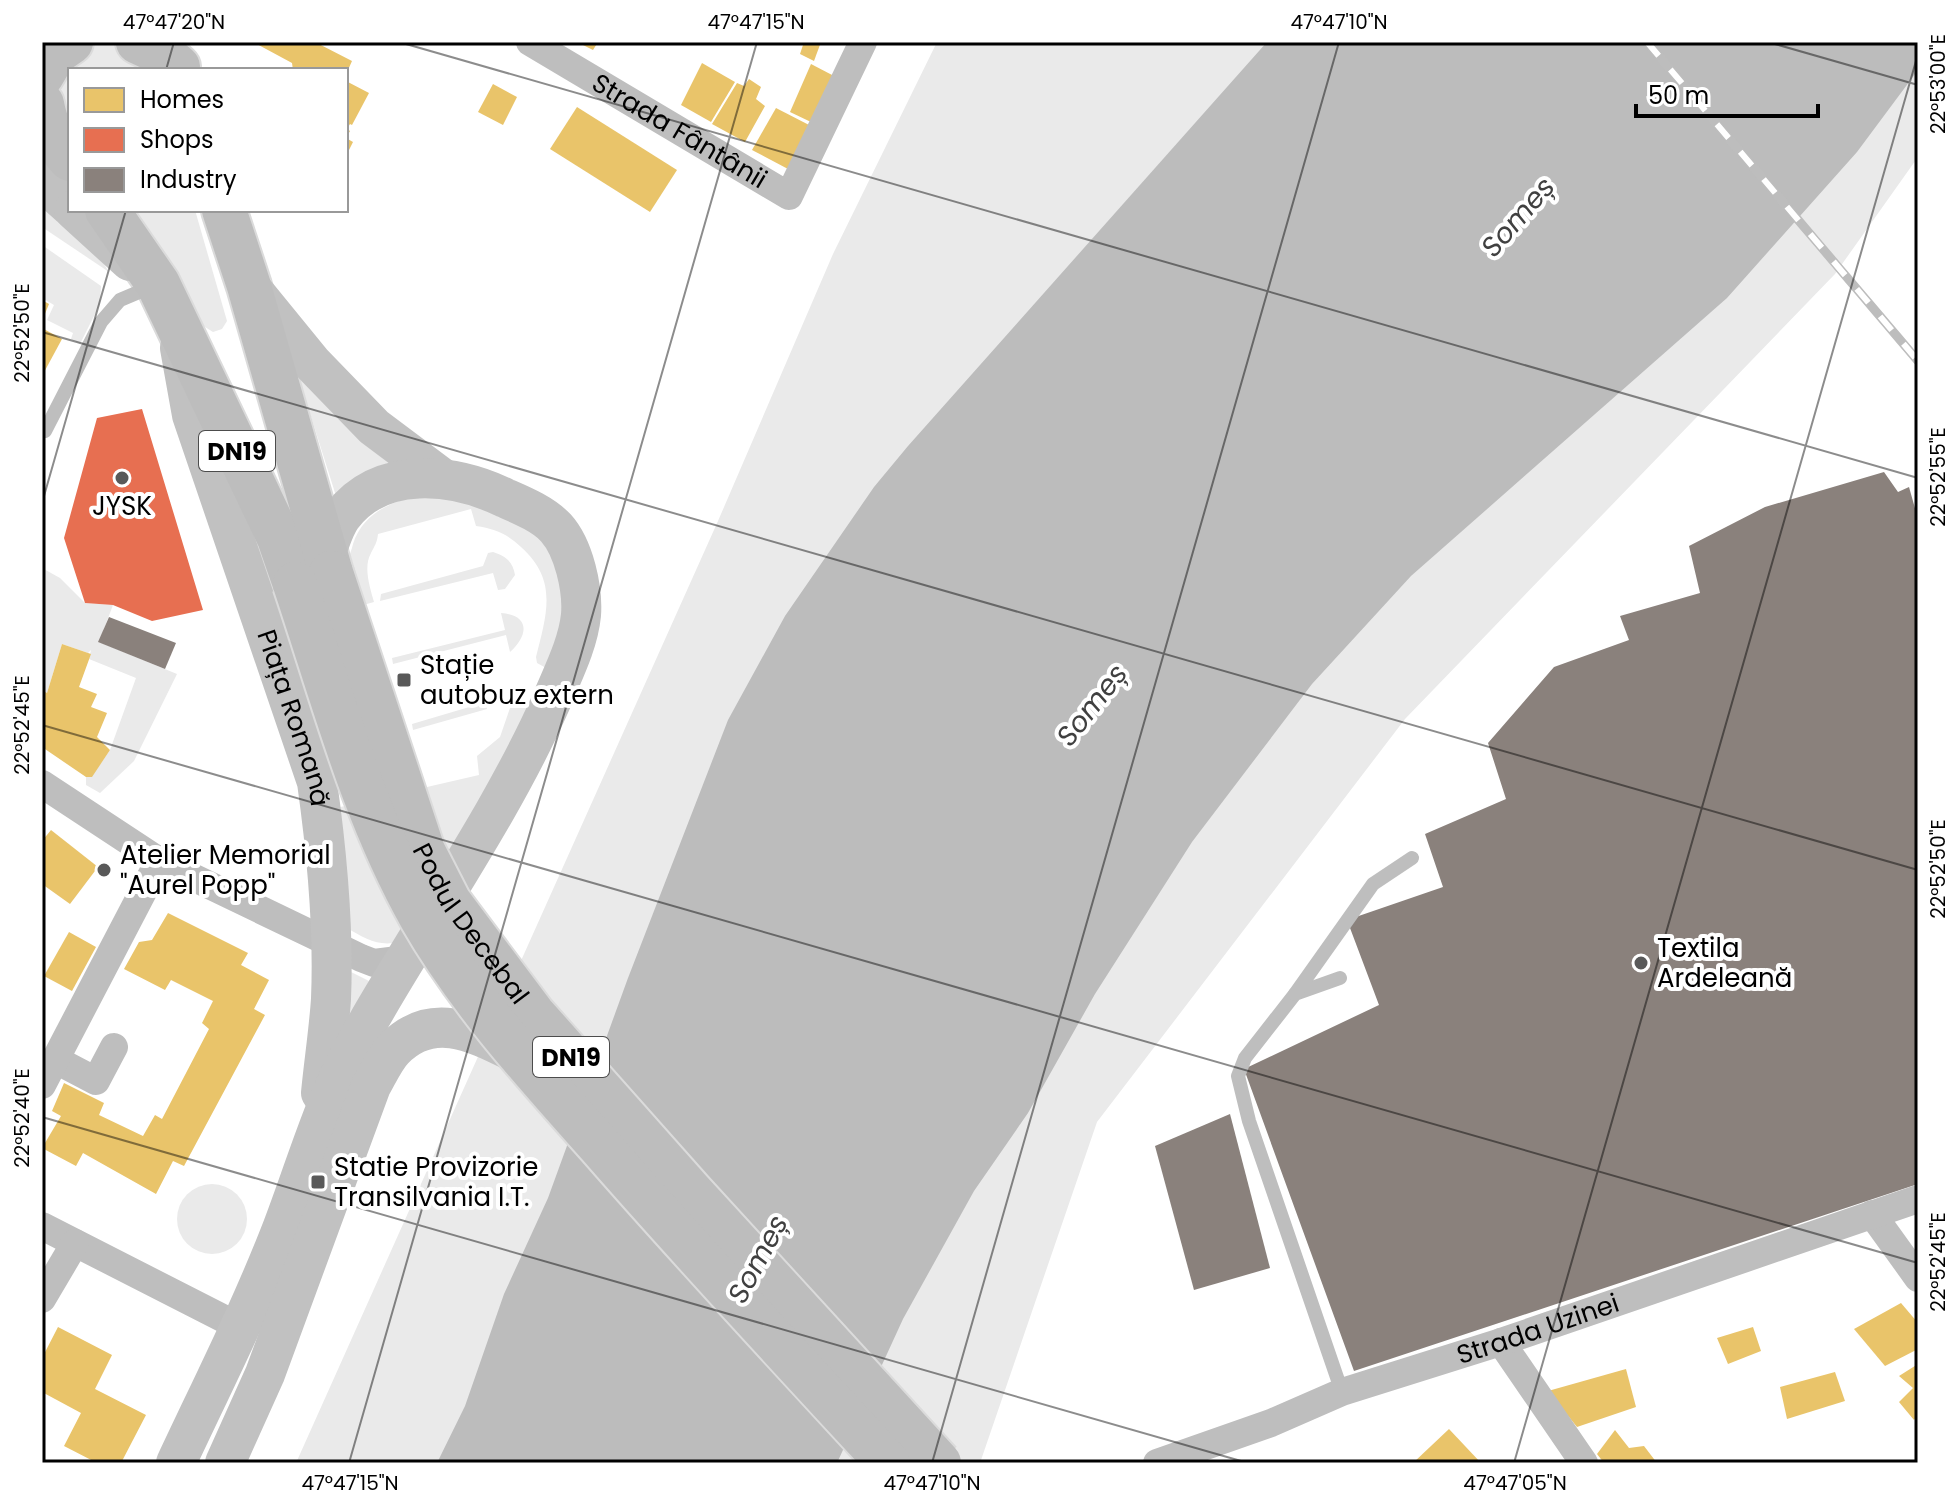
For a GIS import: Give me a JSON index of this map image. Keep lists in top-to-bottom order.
{
  "streets": {
    "main road": ["DN19", "Piața Romană", "Podul Decebal"],
    "street": ["Strada Fântânii", "Strada Uzinei"]
  },
  "crossings": [
    ["Piața Romană", "Podul Decebal"]
  ],
  "water": ["Someș"],
  "places": {
    "other": ["JYSK", "Atelier Memorial \"Aurel Popp\"", "Textila Ardeleană"],
    "transit": ["Stație autobuz extern", "Statie Provizorie Transilvania I.T."]
  },
  "legend": ["Homes", "Shops", "Industry"],
  "scale_bar": "50 m",
  "coordinates": [
    "47°47'20\"N",
    "47°47'15\"N",
    "47°47'10\"N",
    "22°53'00\"E",
    "22°52'50\"E",
    "22°52'55\"E",
    "22°52'45\"E",
    "22°52'40\"E",
    "47°47'05\"N"
  ]
}
